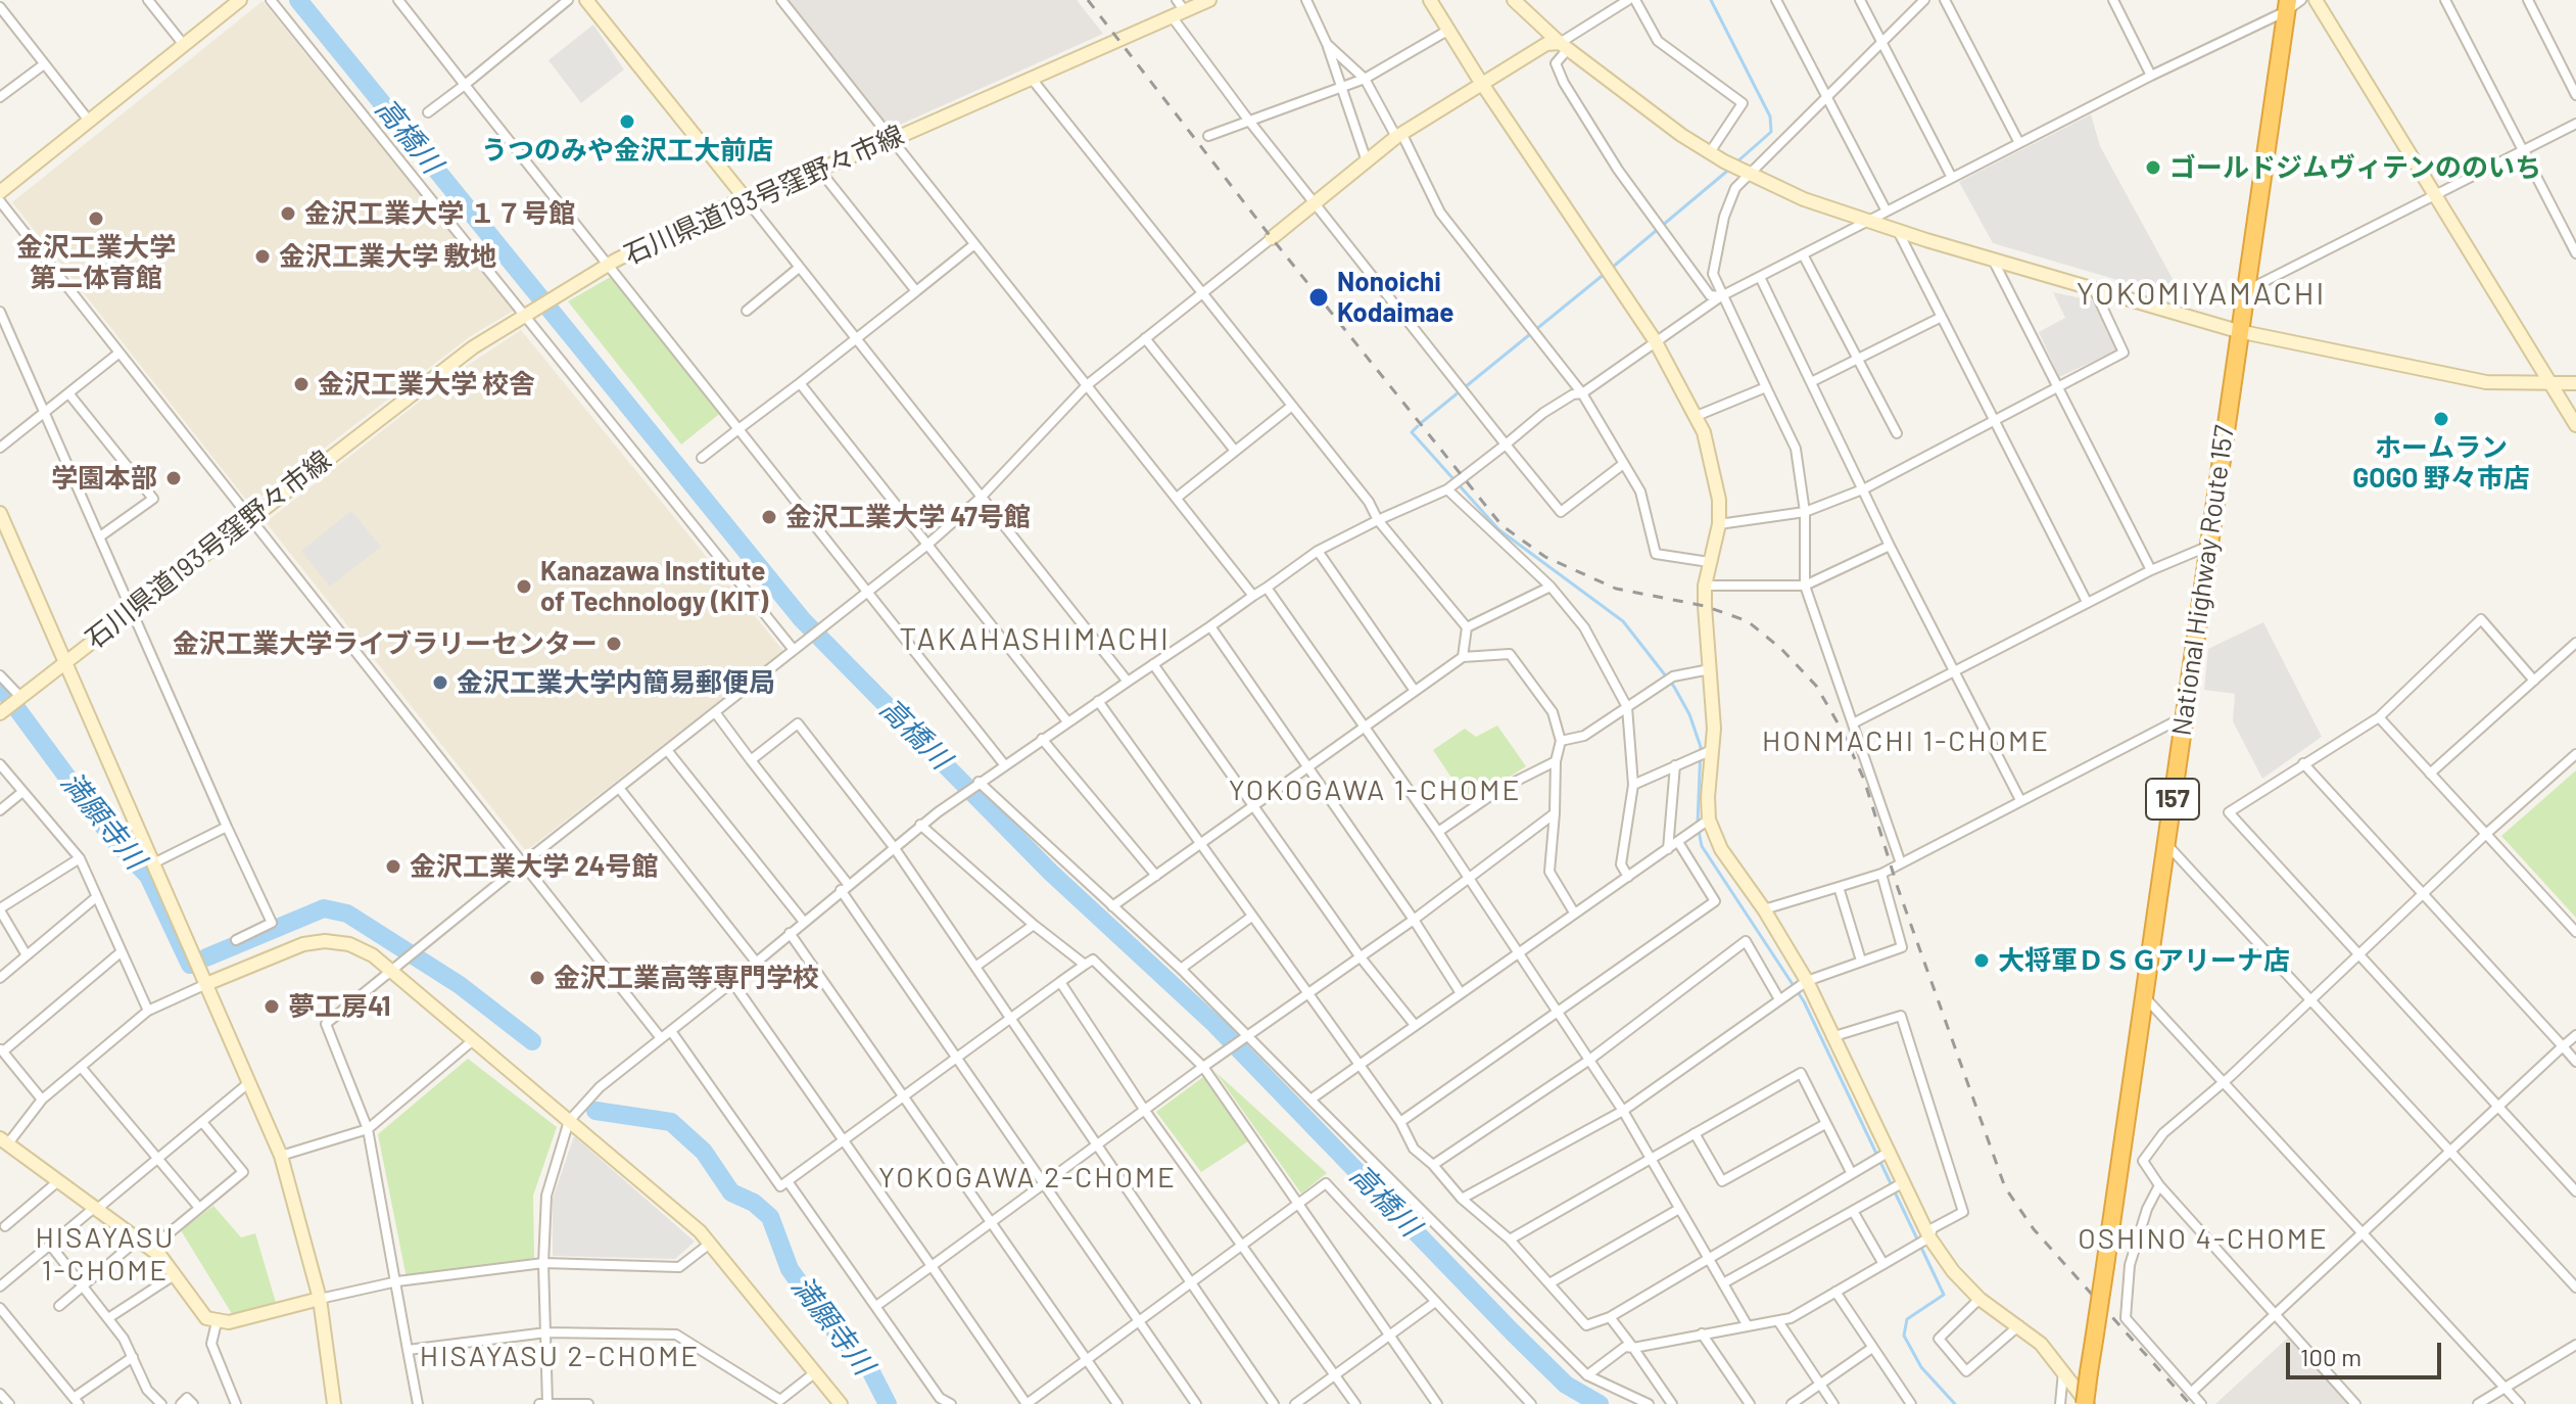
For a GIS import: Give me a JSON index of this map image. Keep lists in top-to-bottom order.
{
  "streets": {
    "highway": ["National Highway Route 157", "157"],
    "street": ["石川県道193号窪野々市線"]
  },
  "districts": [
    "YOKOMIYAMACHI",
    "TAKAHASHIMACHI",
    "HONMACHI 1-CHOME",
    "YOKOGAWA 1-CHOME",
    "YOKOGAWA 2-CHOME",
    "HISAYASU 1-CHOME",
    "OSHINO 4-CHOME",
    "HISAYASU 2-CHOME"
  ],
  "water": ["高橋川", "満願寺川"],
  "places": [
    "うつのみや金沢工大前店",
    "ゴールドジムヴィテンののいち",
    "金沢工業大学 １７号館",
    "金沢工業大学 第二体育館",
    "金沢工業大学 敷地",
    "Nonoichi Kodaimae",
    "金沢工業大学 校舎",
    "ホームラン GOGO 野々市店",
    "学園本部",
    "金沢工業大学 47号館",
    "Kanazawa Institute of Technology (KIT)",
    "金沢工業大学ライブラリーセンター",
    "金沢工業大学内簡易郵便局",
    "金沢工業大学 24号館",
    "大将軍ＤＳＧアリーナ店",
    "金沢工業高等専門学校",
    "夢工房41"
  ],
  "scale_bar": "100 m"
}
